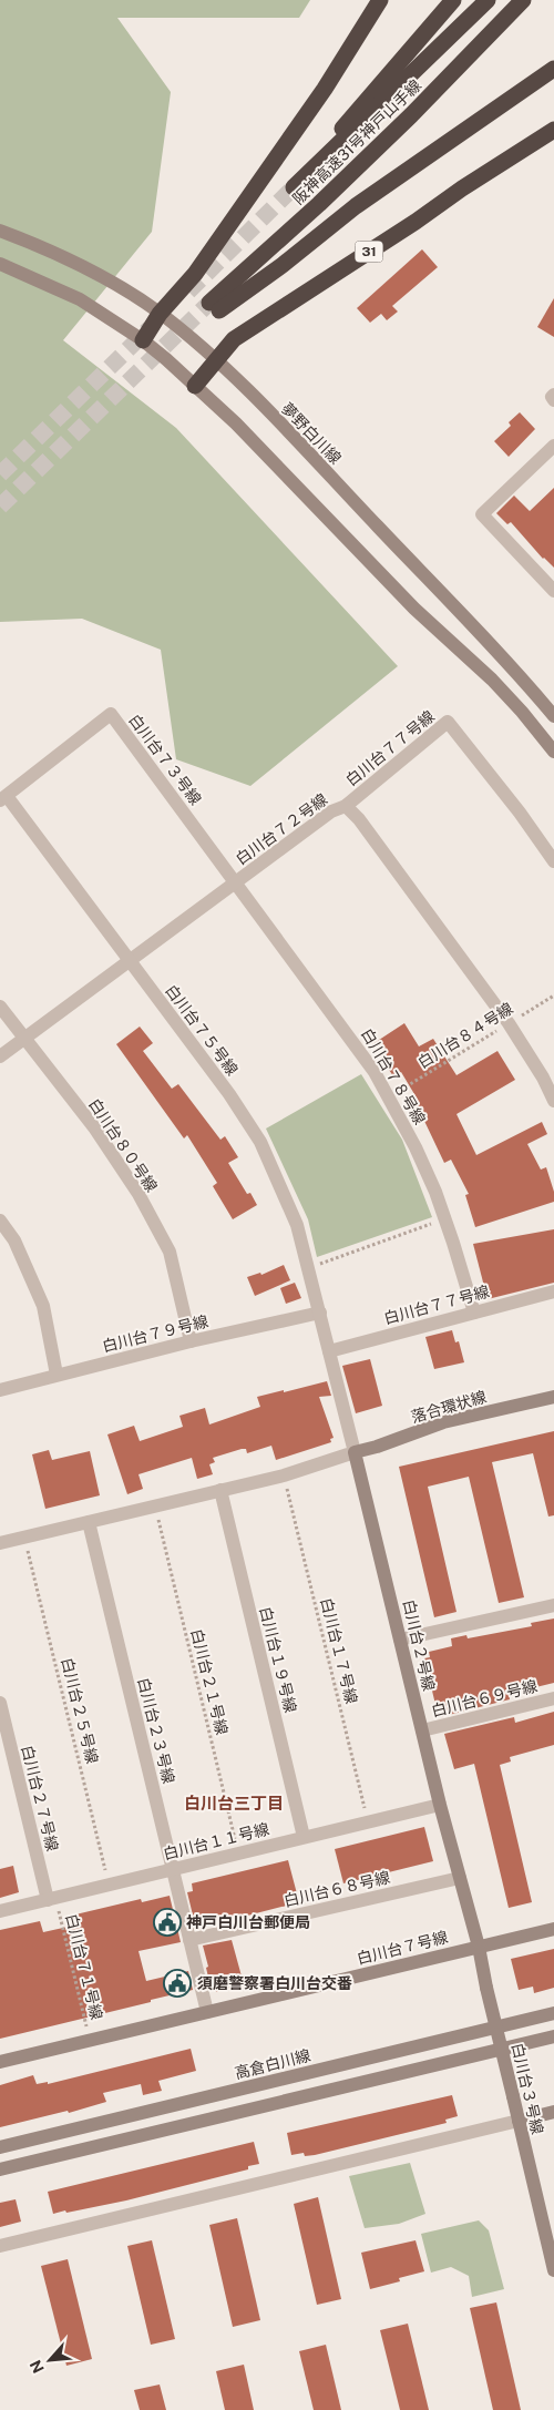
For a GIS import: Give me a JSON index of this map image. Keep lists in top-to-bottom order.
{
  "streets": {
    "highway": ["阪神高速31号神戸山手線", "31"],
    "street": [
      "夢野白川線",
      "白川台７７号線",
      "白川台７３号線",
      "白川台７２号線",
      "白川台７５号線",
      "白川台７８号線",
      "白川台８０号線",
      "白川台７９号線",
      "落合環状線",
      "白川台２号線",
      "白川台１９号線",
      "白川台６９号線",
      "白川台２３号線",
      "白川台２７号線",
      "白川台１１号線",
      "白川台６８号線",
      "白川台７号線",
      "高倉白川線",
      "白川台３号線"
    ],
    "path": [
      "白川台８４号線",
      "白川台１７号線",
      "白川台２１号線",
      "白川台２５号線",
      "白川台７１号線"
    ]
  },
  "crossings": [
    ["31", "夢野白川線"],
    ["白川台７７号線", "白川台７２号線"],
    ["白川台７７号線", "白川台７５号線"],
    ["白川台７７号線", "白川台７８号線"],
    ["白川台７７号線", "白川台２号線"],
    ["白川台７３号線", "白川台７２号線"],
    ["白川台７３号線", "白川台７５号線"],
    ["白川台７３号線", "白川台７８号線"],
    ["白川台７２号線", "白川台７５号線"],
    ["白川台７２号線", "白川台８４号線"],
    ["白川台７２号線", "白川台７８号線"],
    ["白川台７２号線", "白川台８０号線"],
    ["白川台７５号線", "白川台７９号線"],
    ["白川台７５号線", "白川台２号線"],
    ["白川台８４号線", "白川台７８号線"],
    ["白川台８０号線", "白川台７９号線"],
    ["落合環状線", "白川台２号線"],
    ["白川台２号線", "白川台６９号線"],
    ["白川台２号線", "白川台１１号線"],
    ["白川台２号線", "白川台６８号線"],
    ["白川台２号線", "白川台７号線"],
    ["白川台２号線", "白川台３号線"],
    ["白川台１７号線", "白川台１１号線"],
    ["白川台１９号線", "白川台１１号線"],
    ["白川台２１号線", "白川台１１号線"],
    ["白川台２５号線", "白川台１１号線"],
    ["白川台２３号線", "白川台１１号線"],
    ["白川台２３号線", "白川台６８号線"],
    ["白川台２３号線", "白川台７号線"],
    ["白川台２７号線", "白川台１１号線"],
    ["白川台２７号線", "白川台７１号線"],
    ["白川台１１号線", "白川台７１号線"],
    ["白川台７号線", "白川台７１号線"],
    ["白川台７号線", "白川台３号線"]
  ],
  "districts": ["白川台三丁目"],
  "places": {
    "public building": ["神戸白川台郵便局", "須磨警察署白川台交番"]
  },
  "north": "bottom left"
}
